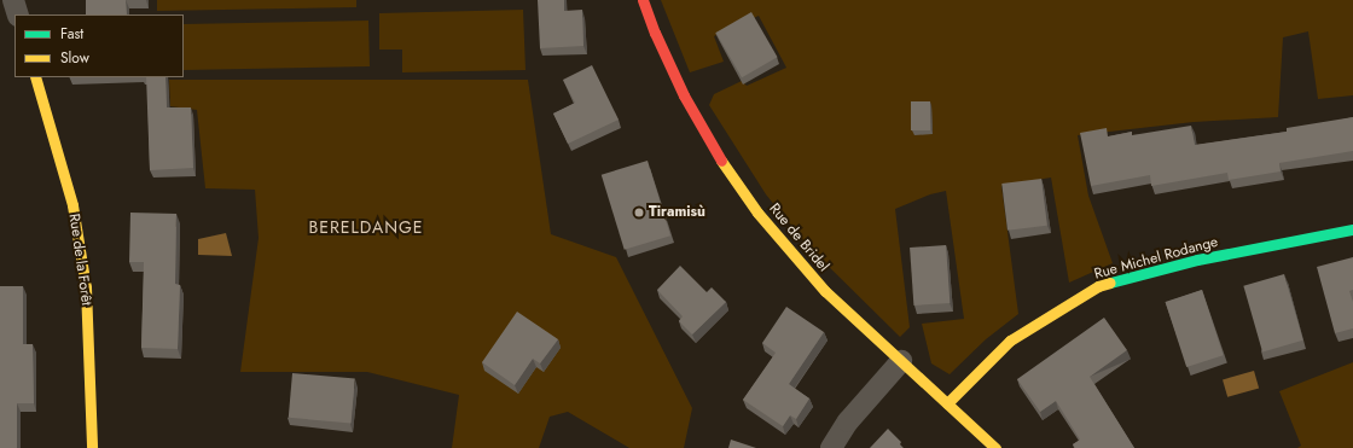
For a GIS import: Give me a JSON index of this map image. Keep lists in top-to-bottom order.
{
  "streets": {
    "street": ["Rue de Bridel", "Rue Michel Rodange", "Rue de la Forêt"]
  },
  "crossings": [
    ["Rue de Bridel", "Rue Michel Rodange"]
  ],
  "districts": ["BERELDANGE"],
  "places": ["Tiramisù"],
  "legend": ["Fast", "Slow"]
}
